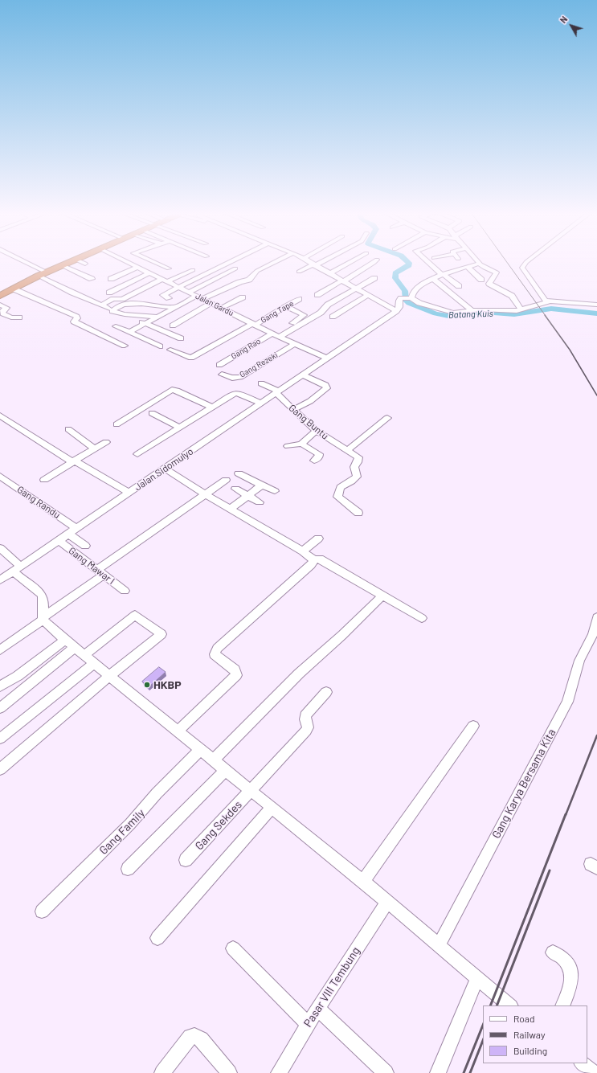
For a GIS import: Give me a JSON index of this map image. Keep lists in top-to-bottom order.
{
  "streets": {
    "street": [
      "Jalan Gardu",
      "Gang Tape",
      "Gang Rao",
      "Gang Rezeki",
      "Gang Buntu",
      "Jalan Sidomulyo",
      "Gang Randu",
      "Gang Mawar I",
      "Gang Karya Bersama Kita",
      "Gang Sekdes",
      "Gang Family",
      "Pasar VIII Tembung"
    ]
  },
  "crossings": [
    ["Jalan Gardu", "Gang Tape"],
    ["Jalan Gardu", "Gang Rao"],
    ["Jalan Gardu", "Gang Rezeki"],
    ["Jalan Gardu", "Jalan Sidomulyo"],
    ["Gang Buntu", "Jalan Sidomulyo"],
    ["Jalan Sidomulyo", "Gang Randu"],
    ["Jalan Sidomulyo", "Gang Mawar I"]
  ],
  "water": ["Batang Kuis"],
  "places": ["HKBP"],
  "legend": ["Road", "Railway", "Building"],
  "north": "top left"
}
